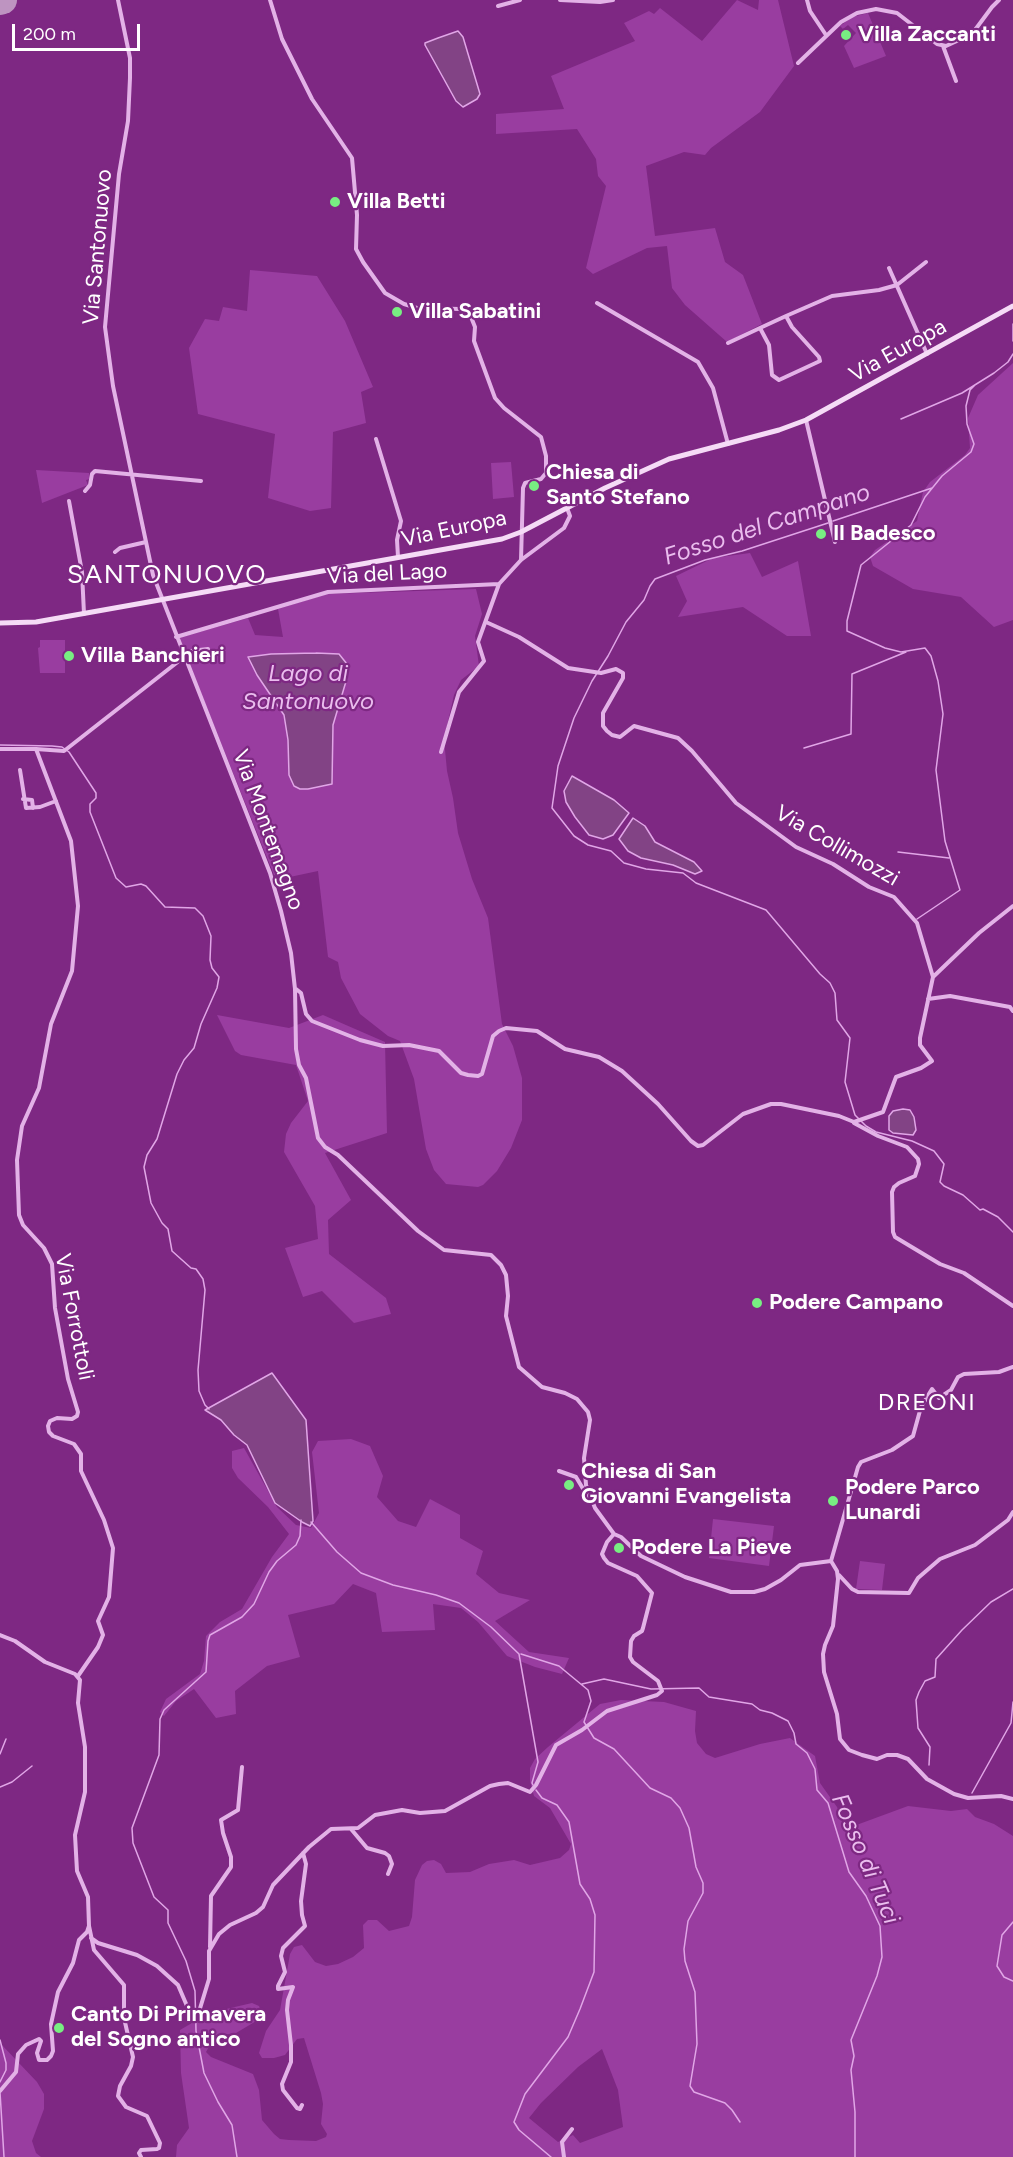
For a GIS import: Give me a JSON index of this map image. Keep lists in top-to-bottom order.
{
  "streets": {
    "main road": ["Via Europa"],
    "street": [
      "Via Santonuovo",
      "Via del Lago",
      "Via Montemagno",
      "Via Collimozzi",
      "Via Forrottoli"
    ]
  },
  "crossings": [
    ["Via Santonuovo", "Via Europa"],
    ["Via Santonuovo", "Via Montemagno"],
    ["Via Europa", "Via Montemagno"],
    ["Via del Lago", "Via Montemagno"]
  ],
  "districts": ["SANTONUOVO", "DREONI"],
  "water": ["Fosso del Campano", "Lago di Santonuovo", "Fosso di Tuci"],
  "places": [
    "Villa Zaccanti",
    "Villa Betti",
    "Villa Sabatini",
    "Chiesa di Santo Stefano",
    "Il Badesco",
    "Villa Banchieri",
    "Podere Campano",
    "Chiesa di San Giovanni Evangelista",
    "Podere Parco Lunardi",
    "Podere La Pieve",
    "Canto Di Primavera del Sogno antico"
  ],
  "scale_bar": "200 m"
}
